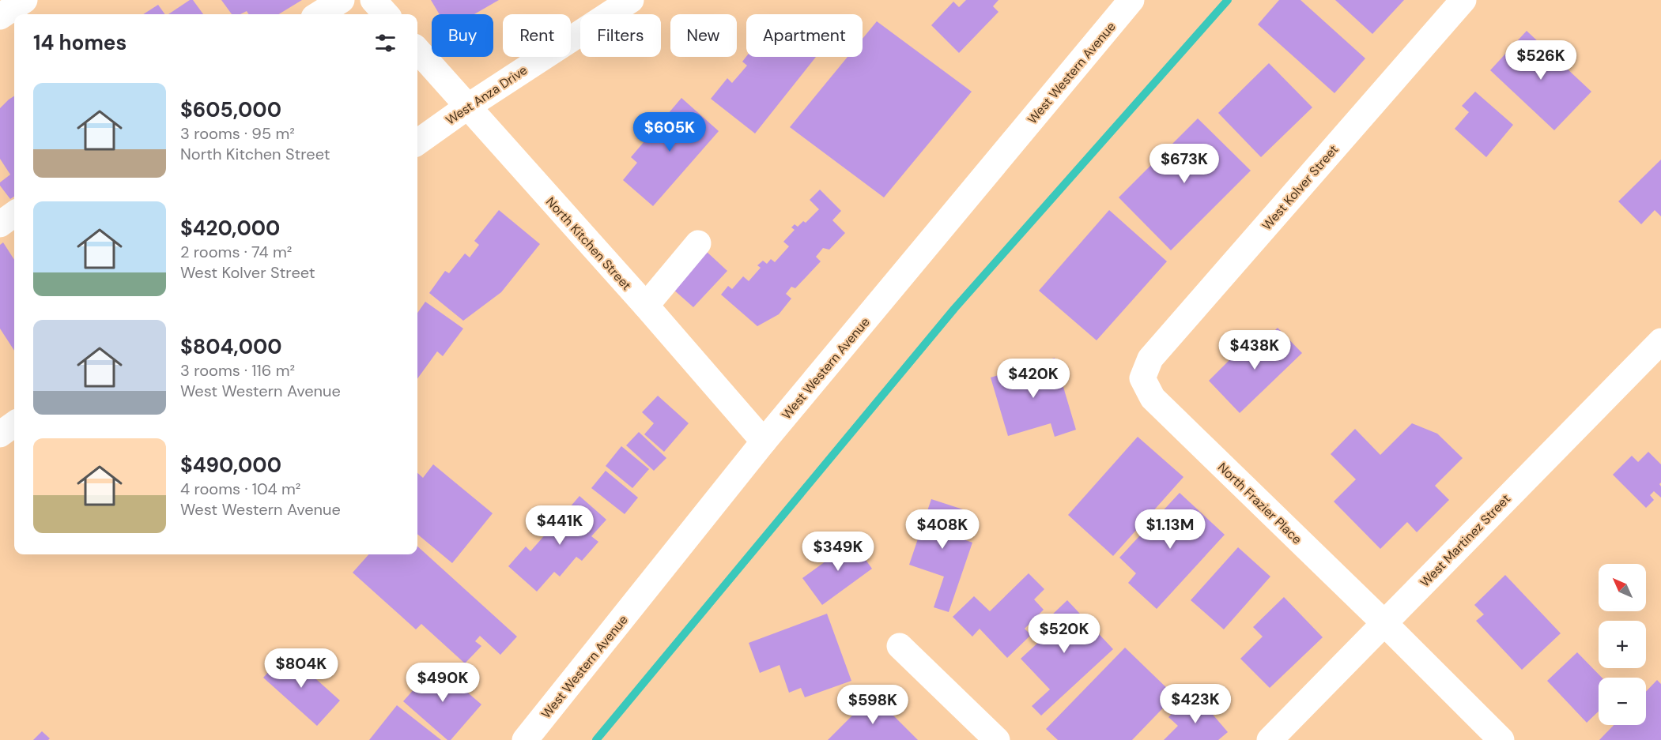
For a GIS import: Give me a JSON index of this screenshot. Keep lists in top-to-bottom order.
{
  "streets": {
    "street": [
      "West Western Avenue",
      "West Anza Drive",
      "West Kolver Street",
      "North Kitchen Street",
      "North Frazier Place",
      "West Martinez Street"
    ]
  },
  "crossings": [
    ["West Western Avenue", "North Kitchen Street"],
    ["West Anza Drive", "North Kitchen Street"],
    ["West Kolver Street", "North Frazier Place"],
    ["North Frazier Place", "West Martinez Street"]
  ],
  "north": "top left",
  "page": {
    "chip": [
      "Buy",
      "Rent",
      "Filters",
      "New",
      "Apartment"
    ],
    "heading": "14 homes",
    "price": [
      "$526K",
      "$605K",
      "$673K",
      "$438K",
      "$420K",
      "$441K",
      "$408K",
      "$1.13M",
      "$349K",
      "$520K",
      "$804K",
      "$490K",
      "$423K",
      "$598K"
    ],
    "list": [
      {
        "name": "$605,000",
        "note": "3 rooms · 95 m² · North Kitchen Street"
      },
      {
        "name": "$420,000",
        "note": "2 rooms · 74 m² · West Kolver Street"
      },
      {
        "name": "$804,000",
        "note": "3 rooms · 116 m² · West Western Avenue"
      },
      {
        "name": "$490,000",
        "note": "4 rooms · 104 m² · West Western Avenue"
      }
    ],
    "map_buttons": ["+", "−"]
  }
}
